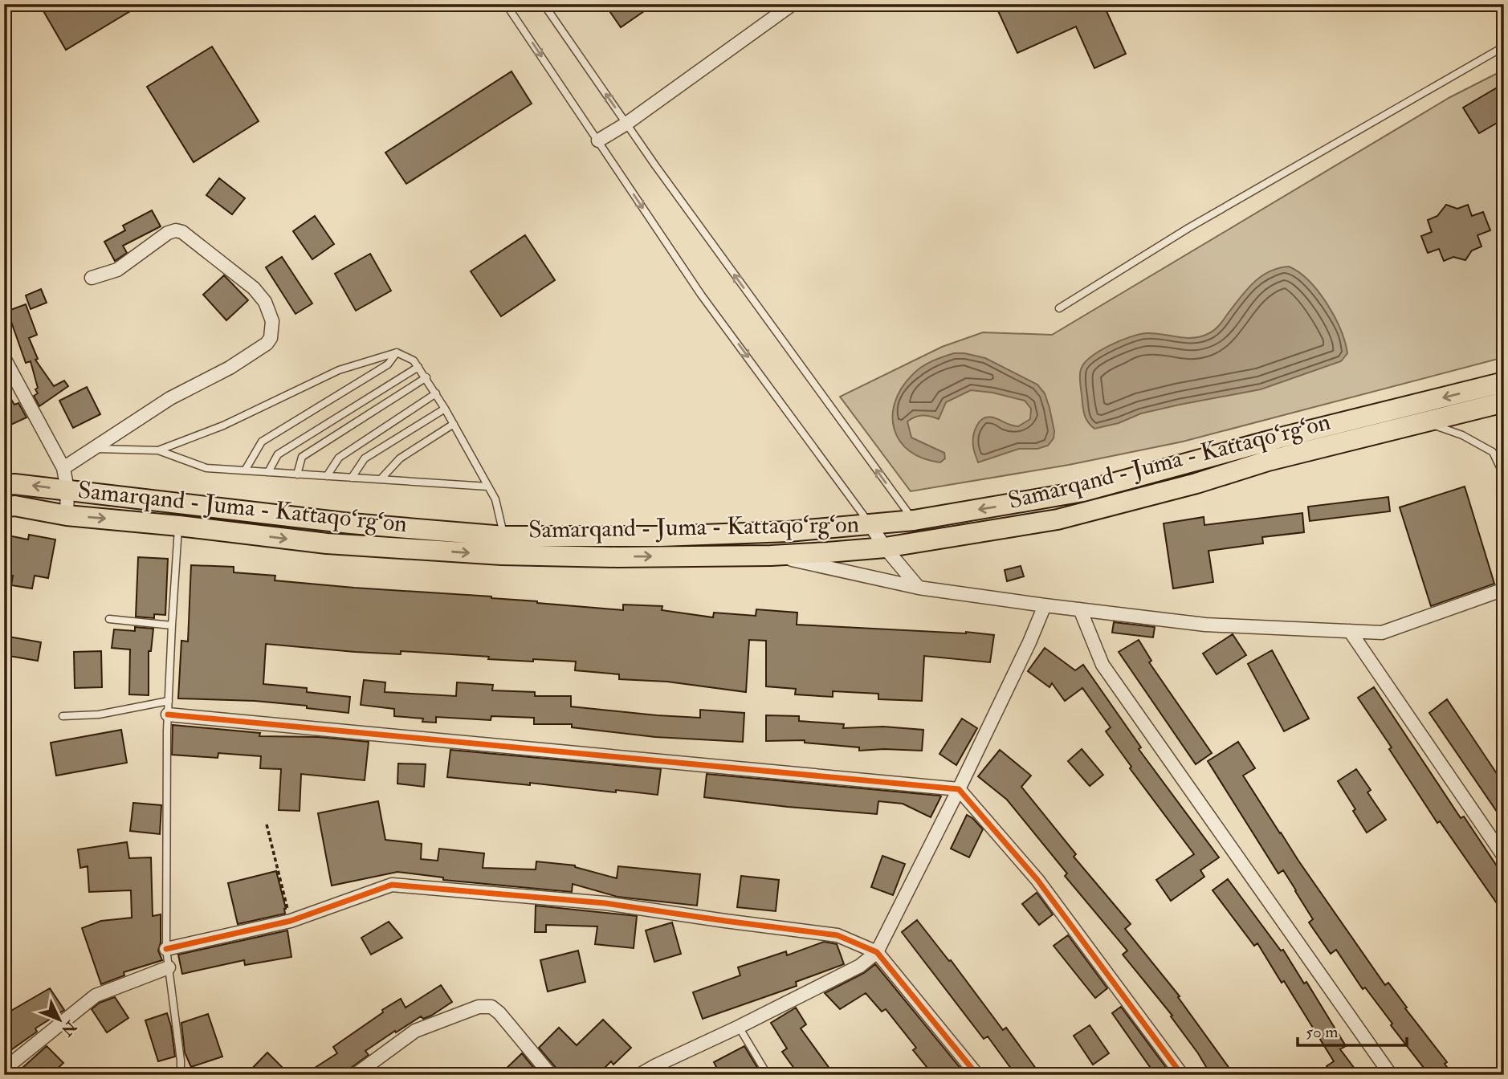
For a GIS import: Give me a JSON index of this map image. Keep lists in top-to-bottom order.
{
  "streets": {
    "main road": ["Samarqand - Juma - Kattaqo‘rg‘on"]
  },
  "scale_bar": "50 m",
  "north": "bottom right"
}
